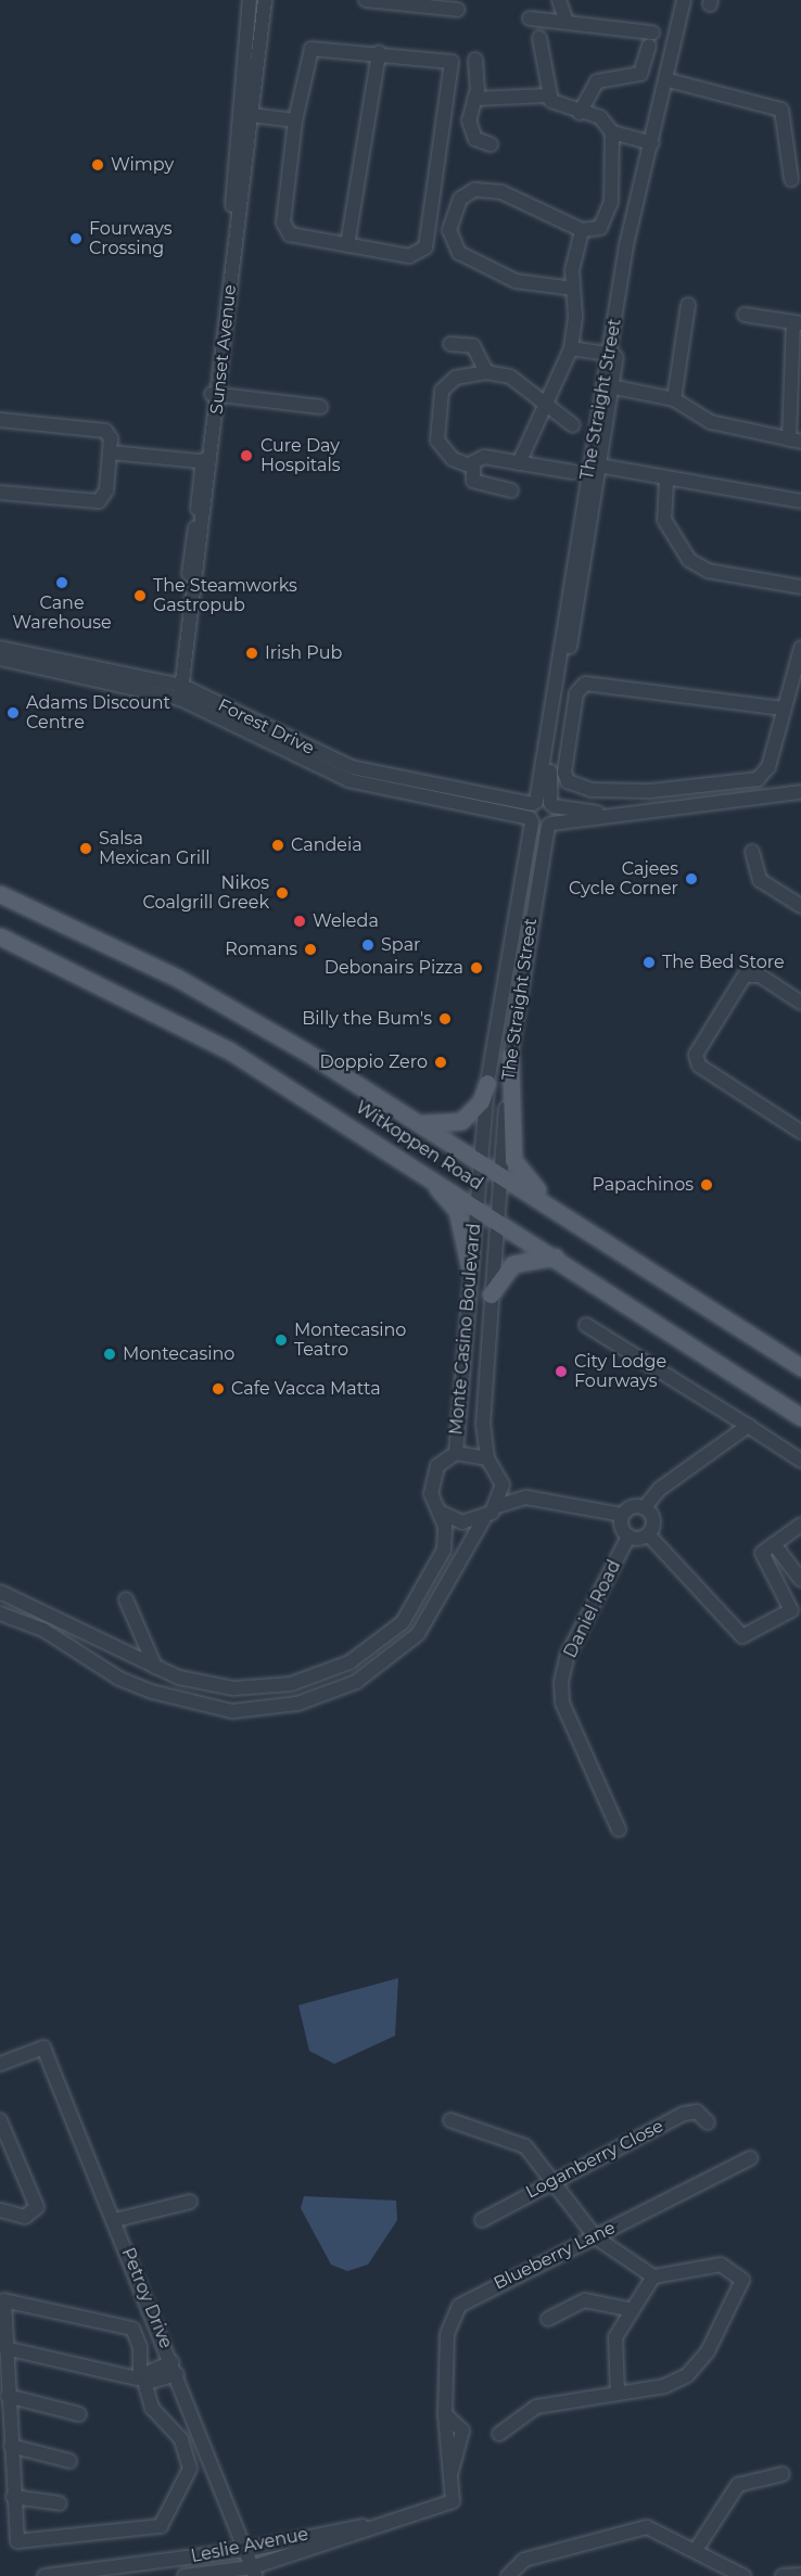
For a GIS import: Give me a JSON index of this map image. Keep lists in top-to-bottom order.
{
  "streets": {
    "main road": ["Witkoppen Road"],
    "street": [
      "Sunset Avenue",
      "The Straight Street",
      "Forest Drive",
      "Monte Casino Boulevard",
      "Daniel Road",
      "Loganberry Close",
      "Blueberry Lane",
      "Petroy Drive",
      "Leslie Avenue"
    ]
  },
  "crossings": [
    ["Sunset Avenue", "Forest Drive"],
    ["The Straight Street", "Forest Drive"],
    ["The Straight Street", "Witkoppen Road"],
    ["The Straight Street", "Monte Casino Boulevard"],
    ["Witkoppen Road", "Monte Casino Boulevard"],
    ["Blueberry Lane", "Leslie Avenue"],
    ["Petroy Drive", "Leslie Avenue"]
  ],
  "places": [
    "Wimpy",
    "Fourways Crossing",
    "Cure Day Hospitals",
    "Cane Warehouse",
    "The Steamworks Gastropub",
    "Irish Pub",
    "Adams Discount Centre",
    "Candeia",
    "Salsa Mexican Grill",
    "Cajees Cycle Corner",
    "Nikos Coalgrill Greek",
    "Weleda",
    "Spar",
    "Romans",
    "The Bed Store",
    "Debonairs Pizza",
    "Billy the Bum's",
    "Doppio Zero",
    "Papachinos",
    "Montecasino Teatro",
    "Montecasino",
    "City Lodge Fourways",
    "Cafe Vacca Matta"
  ]
}
